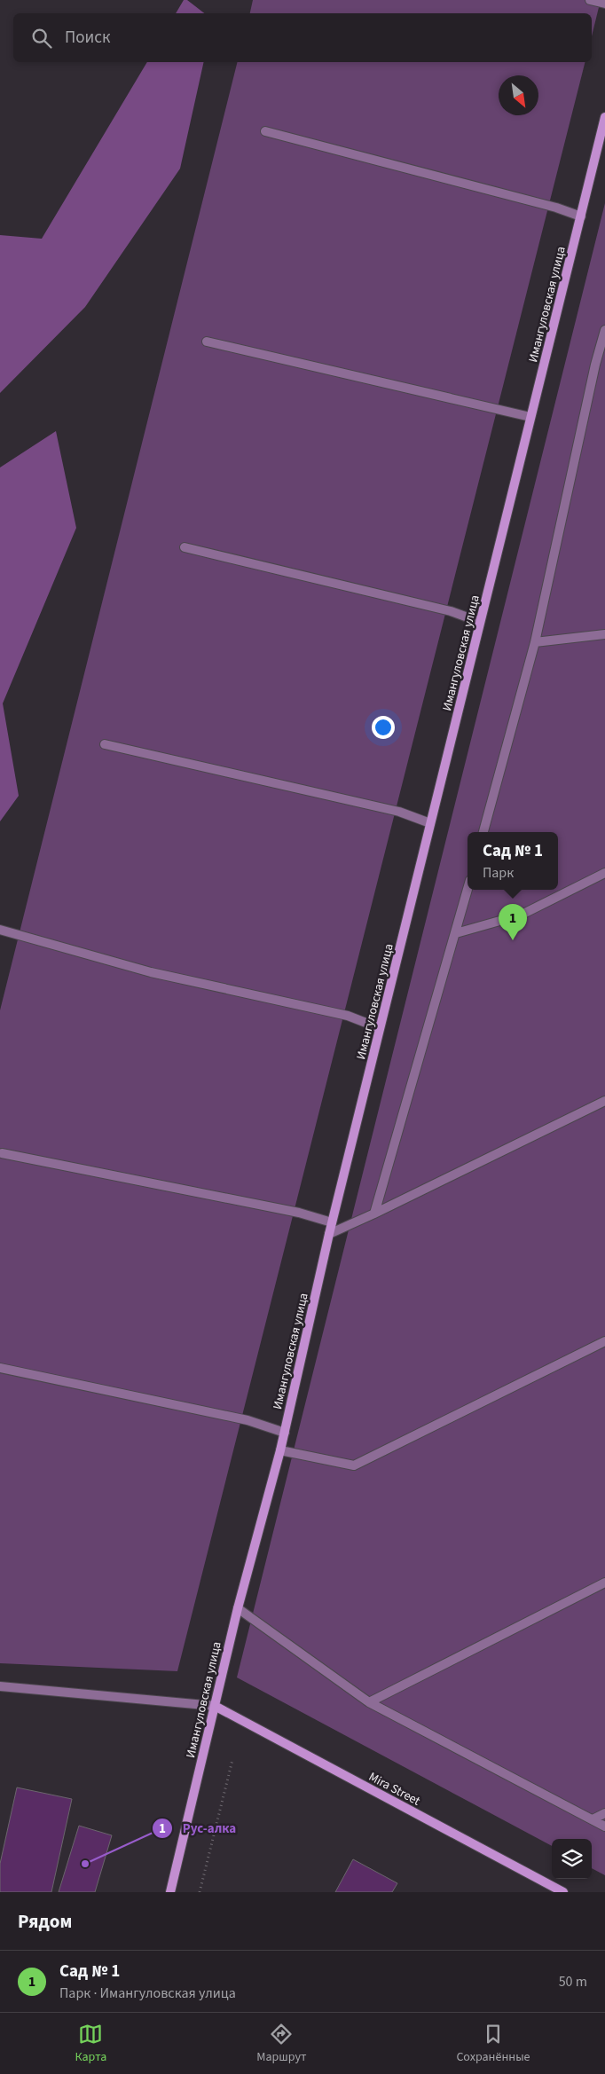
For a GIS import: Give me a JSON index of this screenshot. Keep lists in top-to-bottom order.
{
  "streets": {
    "street": ["Имангуловская улица", "Mira Street"]
  },
  "crossings": [
    ["Имангуловская улица", "Mira Street"]
  ],
  "places": ["Рус-алка"],
  "north": "bottom right",
  "page": {
    "search": "Поиск",
    "popup": ["Сад № 1", "Парк"],
    "pins": "1",
    "heading": "Рядом",
    "list": [
      {
        "mark": "1",
        "name": "Сад № 1",
        "note": "Парк · Имангуловская улица",
        "value": "50 m"
      }
    ],
    "nav": ["Карта", "Маршрут", "Сохранённые"]
  }
}
